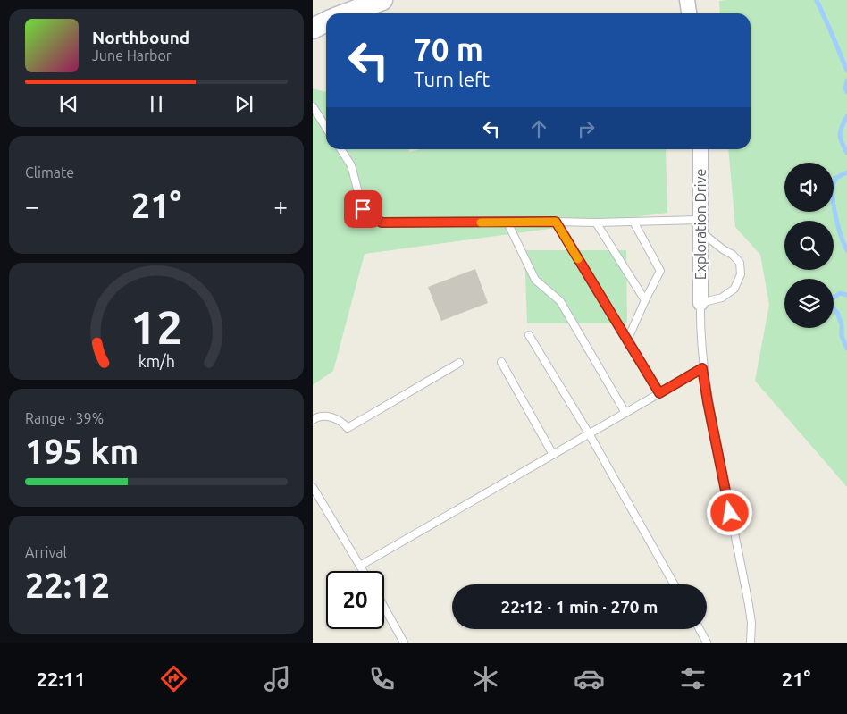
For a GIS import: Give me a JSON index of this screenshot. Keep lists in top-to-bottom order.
{
  "streets": {
    "street": ["Exploration Drive"]
  },
  "page": {
    "turn": ["70 m", "Turn left"],
    "song": ["Northbound", "June Harbor"],
    "tile": [
      "Climate",
      ["Range · 39%", "195 km"],
      ["Arrival", "22:12"]
    ],
    "heat": ["−", "21°", "+"],
    "limit": "20",
    "trip": "22:12 · 1 min · 270 m",
    "tabs": ["22:11", "21°"],
    "gauge": ["12", "km/h"]
  }
}
